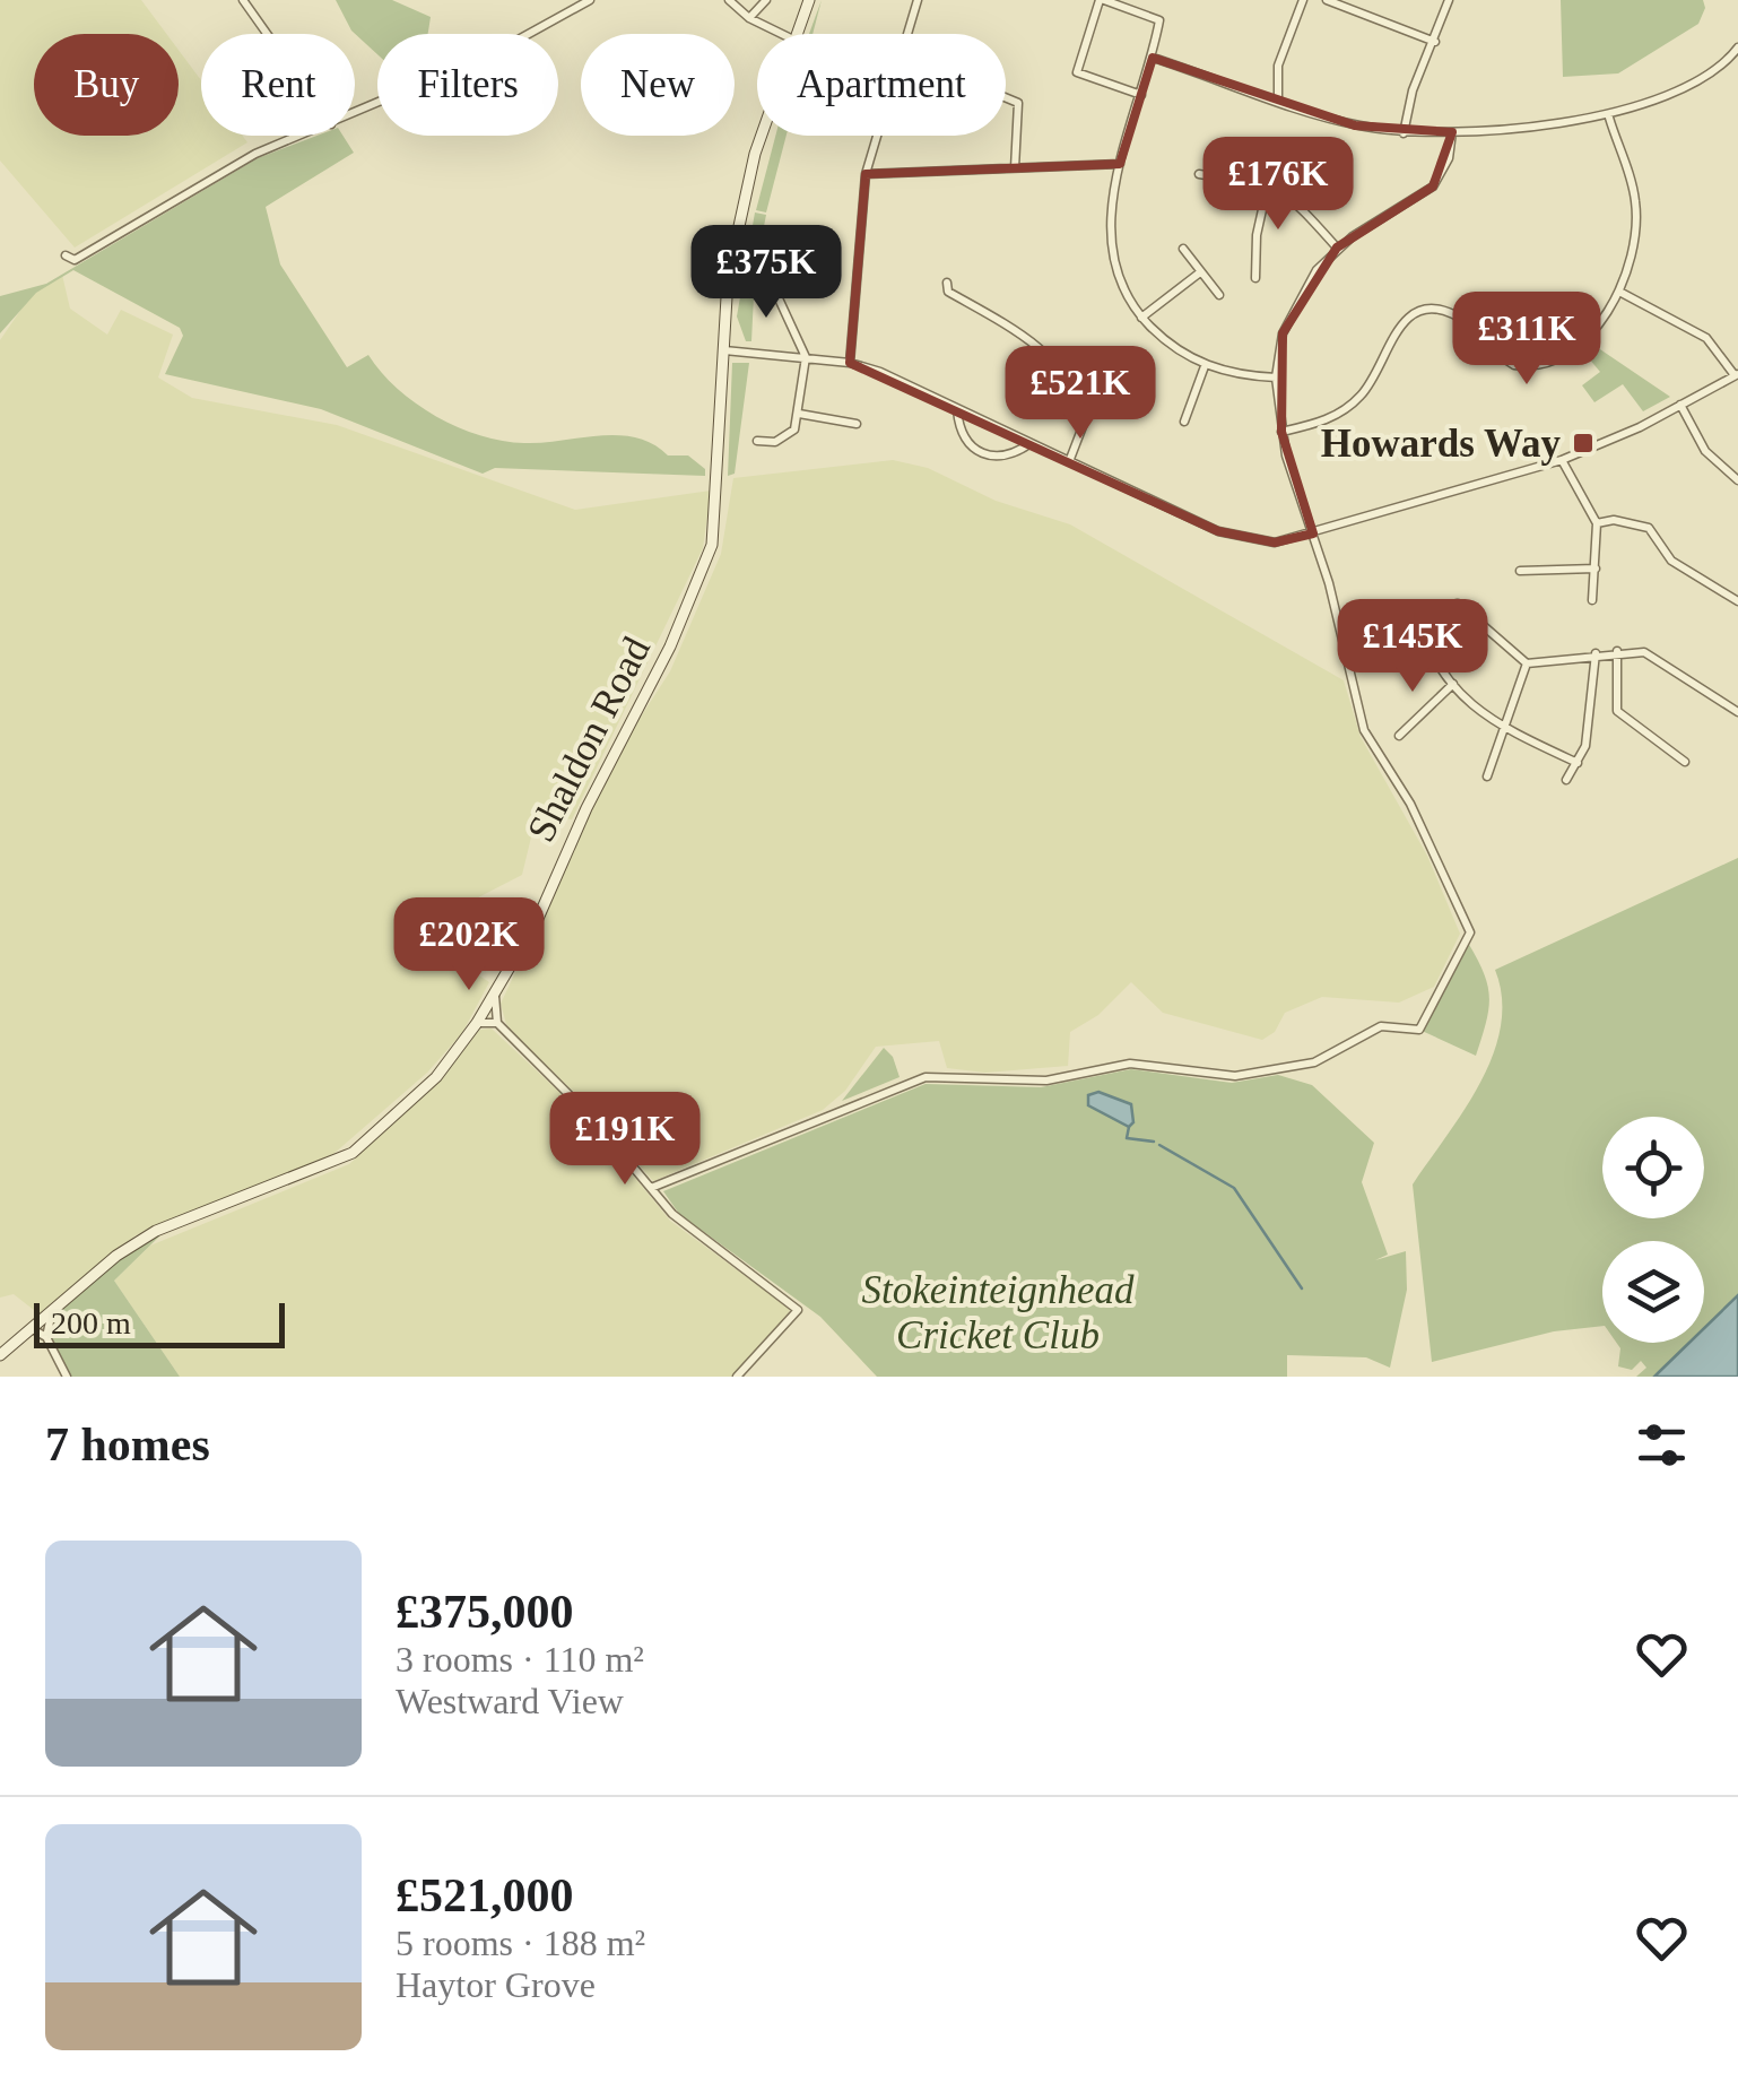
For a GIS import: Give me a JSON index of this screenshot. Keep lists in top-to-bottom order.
{
  "streets": {
    "street": ["Shaldon Road"]
  },
  "parks": ["Stokeinteignhead Cricket Club"],
  "places": {
    "transit": ["Howards Way"]
  },
  "scale_bar": "200 m",
  "page": {
    "chip": [
      "Buy",
      "Rent",
      "Filters",
      "New",
      "Apartment"
    ],
    "price": [
      "£176K",
      "£375K",
      "£311K",
      "£521K",
      "£145K",
      "£202K",
      "£191K"
    ],
    "scale": "200 m",
    "heading": "7 homes",
    "list": [
      {
        "name": "£375,000",
        "note": "3 rooms · 110 m² · Westward View"
      },
      {
        "name": "£521,000",
        "note": "5 rooms · 188 m² · Haytor Grove"
      }
    ]
  }
}
